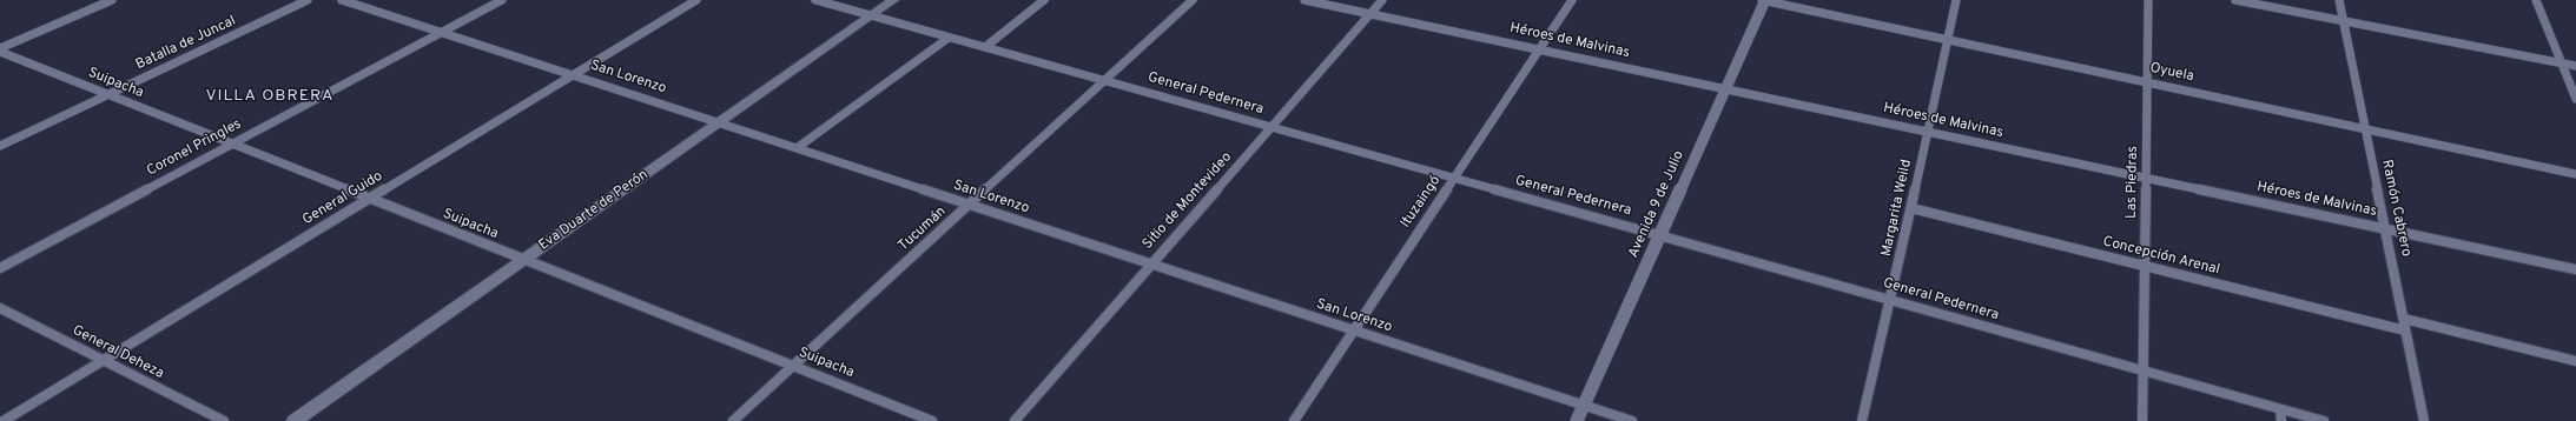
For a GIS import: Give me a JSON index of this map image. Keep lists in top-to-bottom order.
{
  "streets": {
    "main road": ["Eva Duarte de Perón"],
    "street": [
      "Héroes de Malvinas",
      "Batalla de Juncal",
      "Oyuela",
      "San Lorenzo",
      "Suipacha",
      "General Pedernera",
      "Coronel Pringles",
      "Las Piedras",
      "General Guido",
      "Sitio de Montevideo",
      "Ituzaingó",
      "Avenida 9 de Julio",
      "Margarita Weild",
      "Ramón Cabrero",
      "Tucumán",
      "Concepción Arenal",
      "General Deheza"
    ]
  },
  "crossings": [
    ["Héroes de Malvinas", "Las Piedras"],
    ["Héroes de Malvinas", "Sitio de Montevideo"],
    ["Héroes de Malvinas", "Ituzaingó"],
    ["Héroes de Malvinas", "Avenida 9 de Julio"],
    ["Héroes de Malvinas", "Margarita Weild"],
    ["Héroes de Malvinas", "Ramón Cabrero"],
    ["Batalla de Juncal", "Suipacha"],
    ["Oyuela", "Las Piedras"],
    ["Oyuela", "Avenida 9 de Julio"],
    ["Oyuela", "Margarita Weild"],
    ["Oyuela", "Ramón Cabrero"],
    ["San Lorenzo", "Coronel Pringles"],
    ["San Lorenzo", "General Guido"],
    ["San Lorenzo", "Sitio de Montevideo"],
    ["San Lorenzo", "Ituzaingó"],
    ["San Lorenzo", "Avenida 9 de Julio"],
    ["San Lorenzo", "Eva Duarte de Perón"],
    ["San Lorenzo", "Tucumán"],
    ["Suipacha", "Coronel Pringles"],
    ["Suipacha", "General Guido"],
    ["Suipacha", "Eva Duarte de Perón"],
    ["Suipacha", "Tucumán"],
    ["General Pedernera", "Las Piedras"],
    ["General Pedernera", "Sitio de Montevideo"],
    ["General Pedernera", "Ituzaingó"],
    ["General Pedernera", "Avenida 9 de Julio"],
    ["General Pedernera", "Margarita Weild"],
    ["General Pedernera", "Eva Duarte de Perón"],
    ["General Pedernera", "Tucumán"],
    ["Las Piedras", "Concepción Arenal"],
    ["General Guido", "General Deheza"],
    ["Margarita Weild", "Concepción Arenal"],
    ["Ramón Cabrero", "Concepción Arenal"]
  ],
  "districts": ["VILLA OBRERA"]
}
